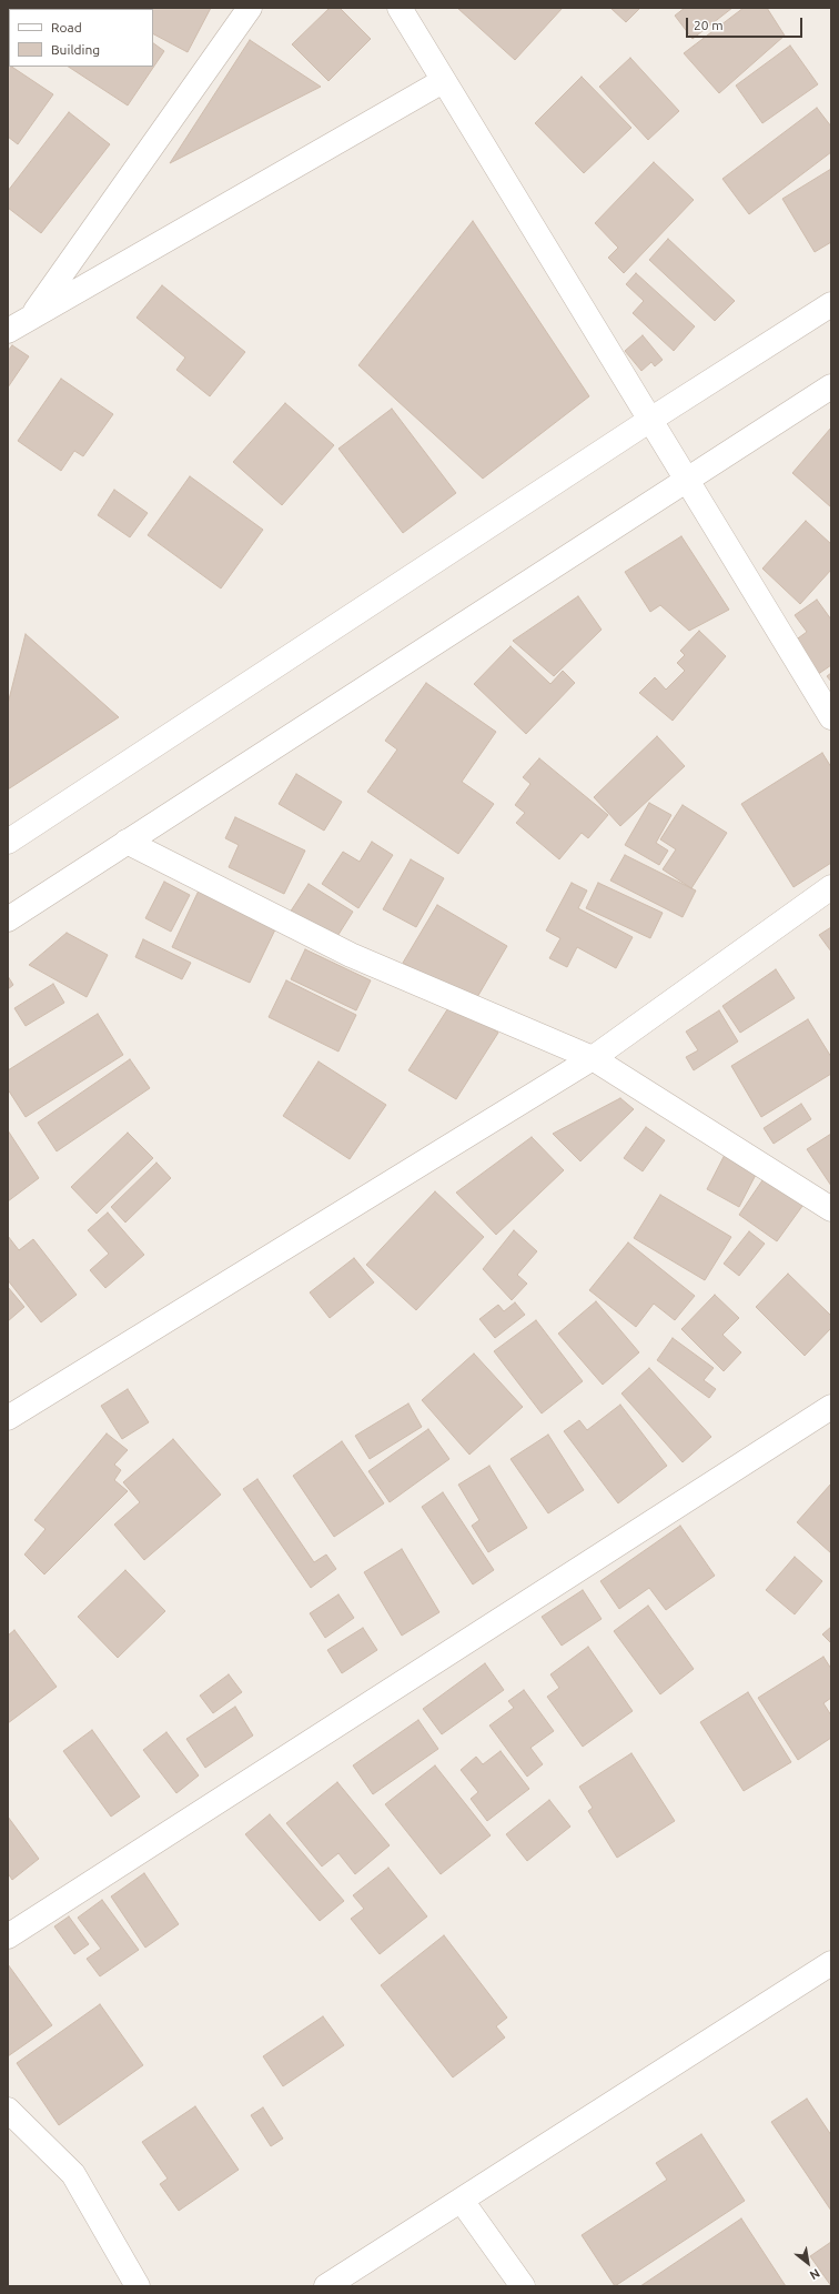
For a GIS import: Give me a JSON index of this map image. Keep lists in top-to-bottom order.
{
  "legend": ["Road", "Building"],
  "scale_bar": "20 m",
  "north": "bottom right"
}
